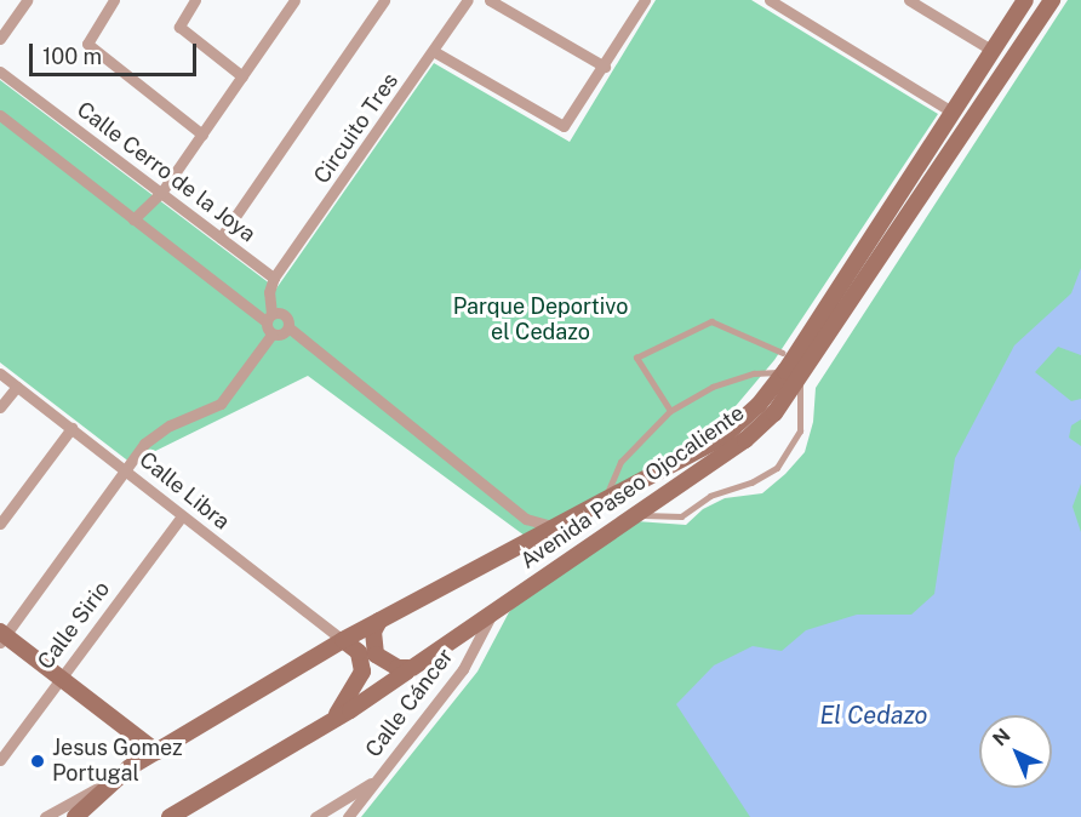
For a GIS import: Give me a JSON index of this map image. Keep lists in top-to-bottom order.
{
  "streets": {
    "main road": ["Avenida Paseo Ojocaliente"],
    "street": [
      "Circuito Tres",
      "Calle Cerro de la Joya",
      "Calle Libra",
      "Calle Sirio",
      "Calle Cáncer"
    ]
  },
  "crossings": [
    ["Circuito Tres", "Calle Cerro de la Joya"],
    ["Avenida Paseo Ojocaliente", "Calle Libra"],
    ["Avenida Paseo Ojocaliente", "Calle Cáncer"],
    ["Calle Libra", "Calle Sirio"]
  ],
  "water": ["El Cedazo"],
  "parks": ["Parque Deportivo el Cedazo"],
  "places": ["Jesus Gomez Portugal"],
  "scale_bar": "100 m",
  "north": "top left"
}
